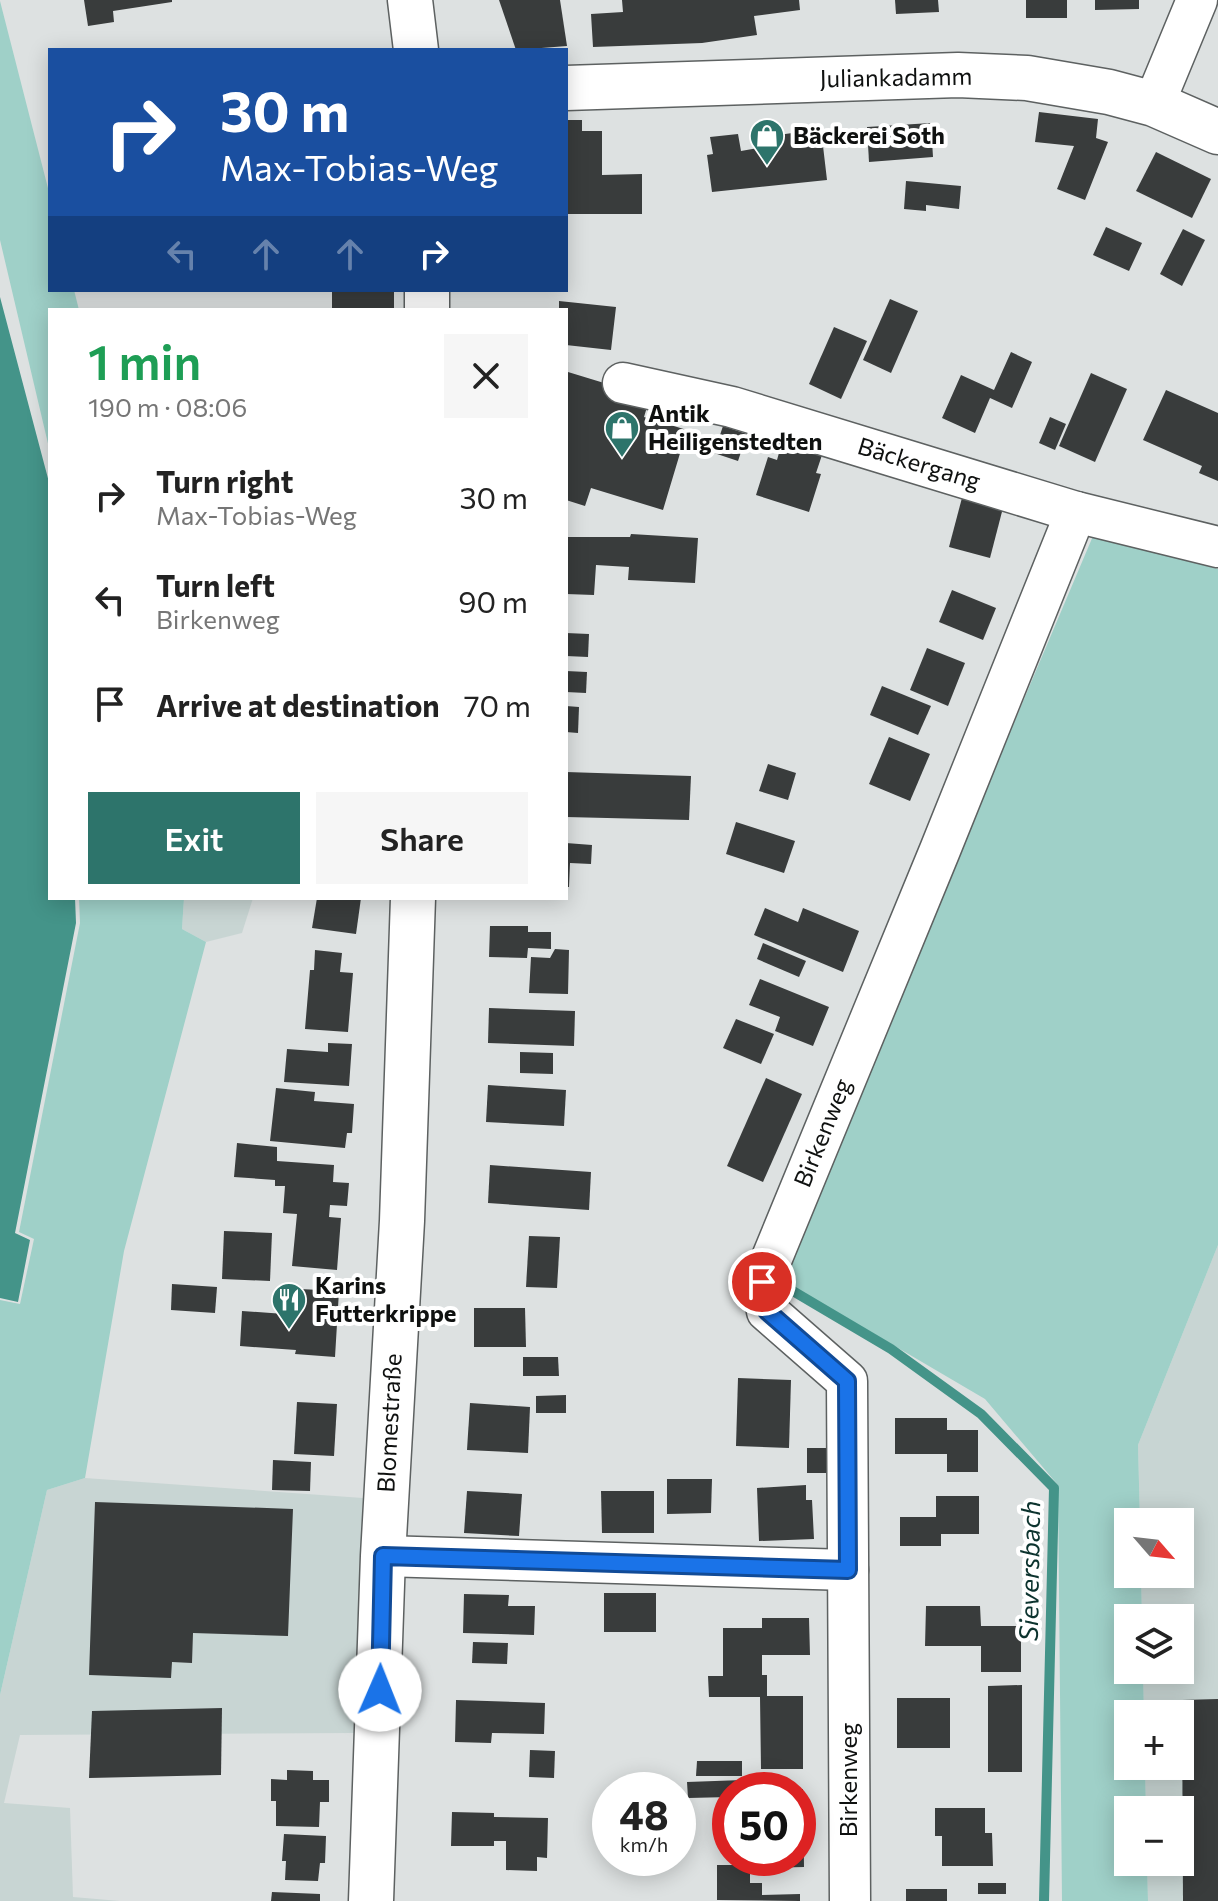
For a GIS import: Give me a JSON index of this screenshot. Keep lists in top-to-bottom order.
{
  "streets": {
    "main road": ["Juliankadamm", "Blomestraße"],
    "street": ["Bäckergang", "Birkenweg"]
  },
  "crossings": [
    ["Bäckergang", "Birkenweg"]
  ],
  "water": ["Sieversbach"],
  "places": {
    "shop": ["Bäckerei Soth", "Antik Heiligenstedten"],
    "restaurant": ["Karins Futterkrippe"]
  },
  "north": "bottom right",
  "page": {
    "turn": ["30 m", "Max-Tobias-Weg"],
    "heading": ["1 min", "190 m · 08:06"],
    "list": [
      {
        "name": "Turn right",
        "note": "Max-Tobias-Weg",
        "value": "30 m"
      },
      {
        "name": "Turn left",
        "note": "Birkenweg",
        "value": "90 m"
      },
      {
        "name": "Arrive at destination",
        "value": "70 m"
      }
    ],
    "buttons": ["Exit", "Share"],
    "map_buttons": ["+", "−"],
    "speed": "48 km/h",
    "limit": "50"
  }
}
